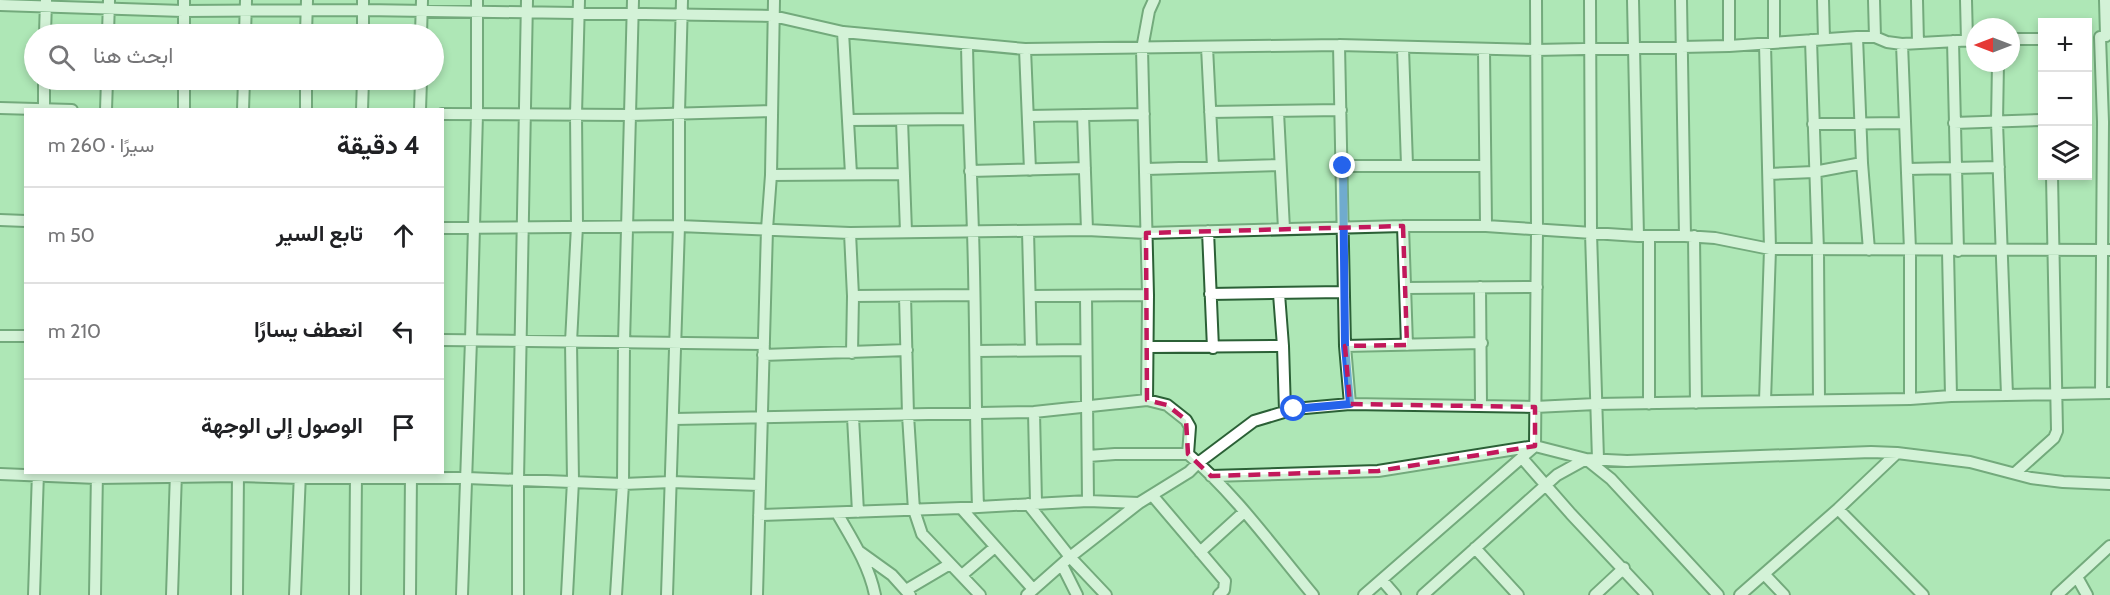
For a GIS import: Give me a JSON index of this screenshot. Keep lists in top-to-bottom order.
{
  "north": "left",
  "page": {
    "map_buttons": ["+", "−"],
    "search": "ابحث هنا",
    "heading": ["4 دقيقة", "سيرًا · 260 m"],
    "list": [
      ["تابع السير", "50 m"],
      ["انعطف يسارًا", "210 m"],
      "الوصول إلى الوجهة"
    ]
  }
}
